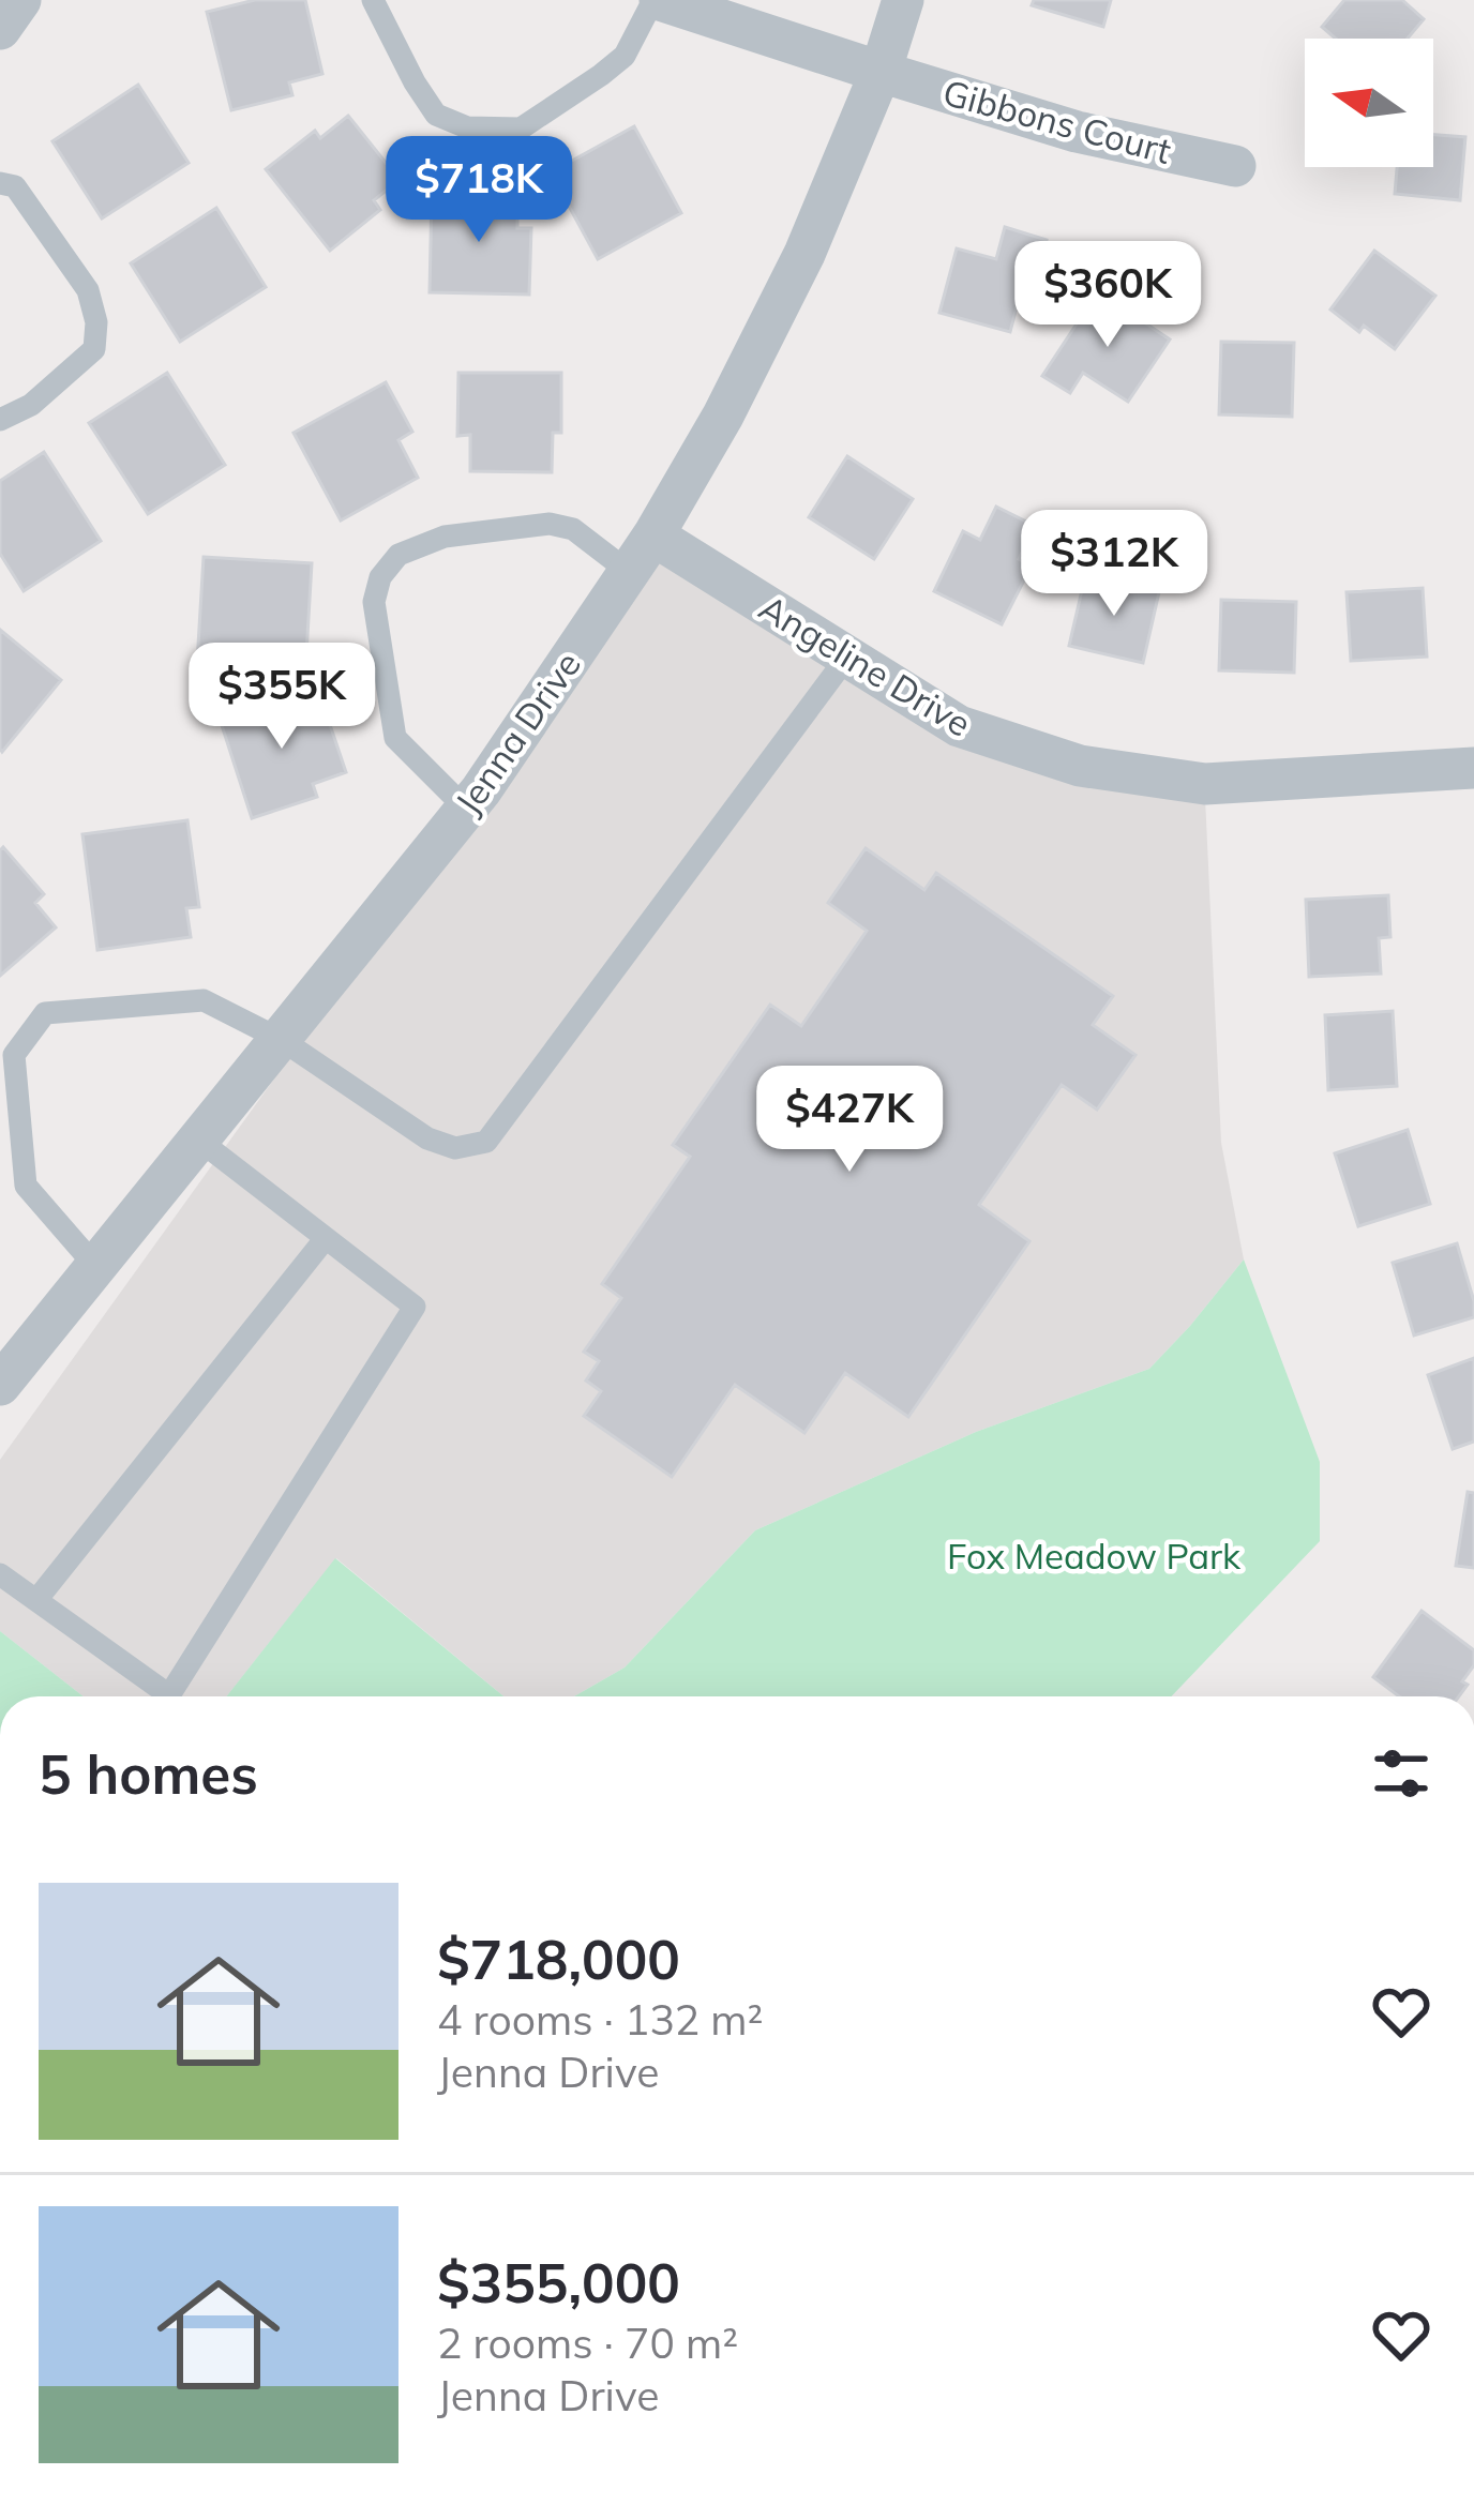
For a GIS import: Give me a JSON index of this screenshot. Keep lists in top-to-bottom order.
{
  "streets": {
    "street": ["Gibbons Court", "Angeline Drive", "Jenna Drive"]
  },
  "crossings": [
    ["Gibbons Court", "Jenna Drive"],
    ["Angeline Drive", "Jenna Drive"]
  ],
  "parks": ["Fox Meadow Park"],
  "north": "left",
  "page": {
    "price": [
      "$718K",
      "$360K",
      "$312K",
      "$355K",
      "$427K"
    ],
    "heading": "5 homes",
    "list": [
      {
        "name": "$718,000",
        "note": "4 rooms · 132 m² · Jenna Drive"
      },
      {
        "name": "$355,000",
        "note": "2 rooms · 70 m² · Jenna Drive"
      }
    ]
  }
}
